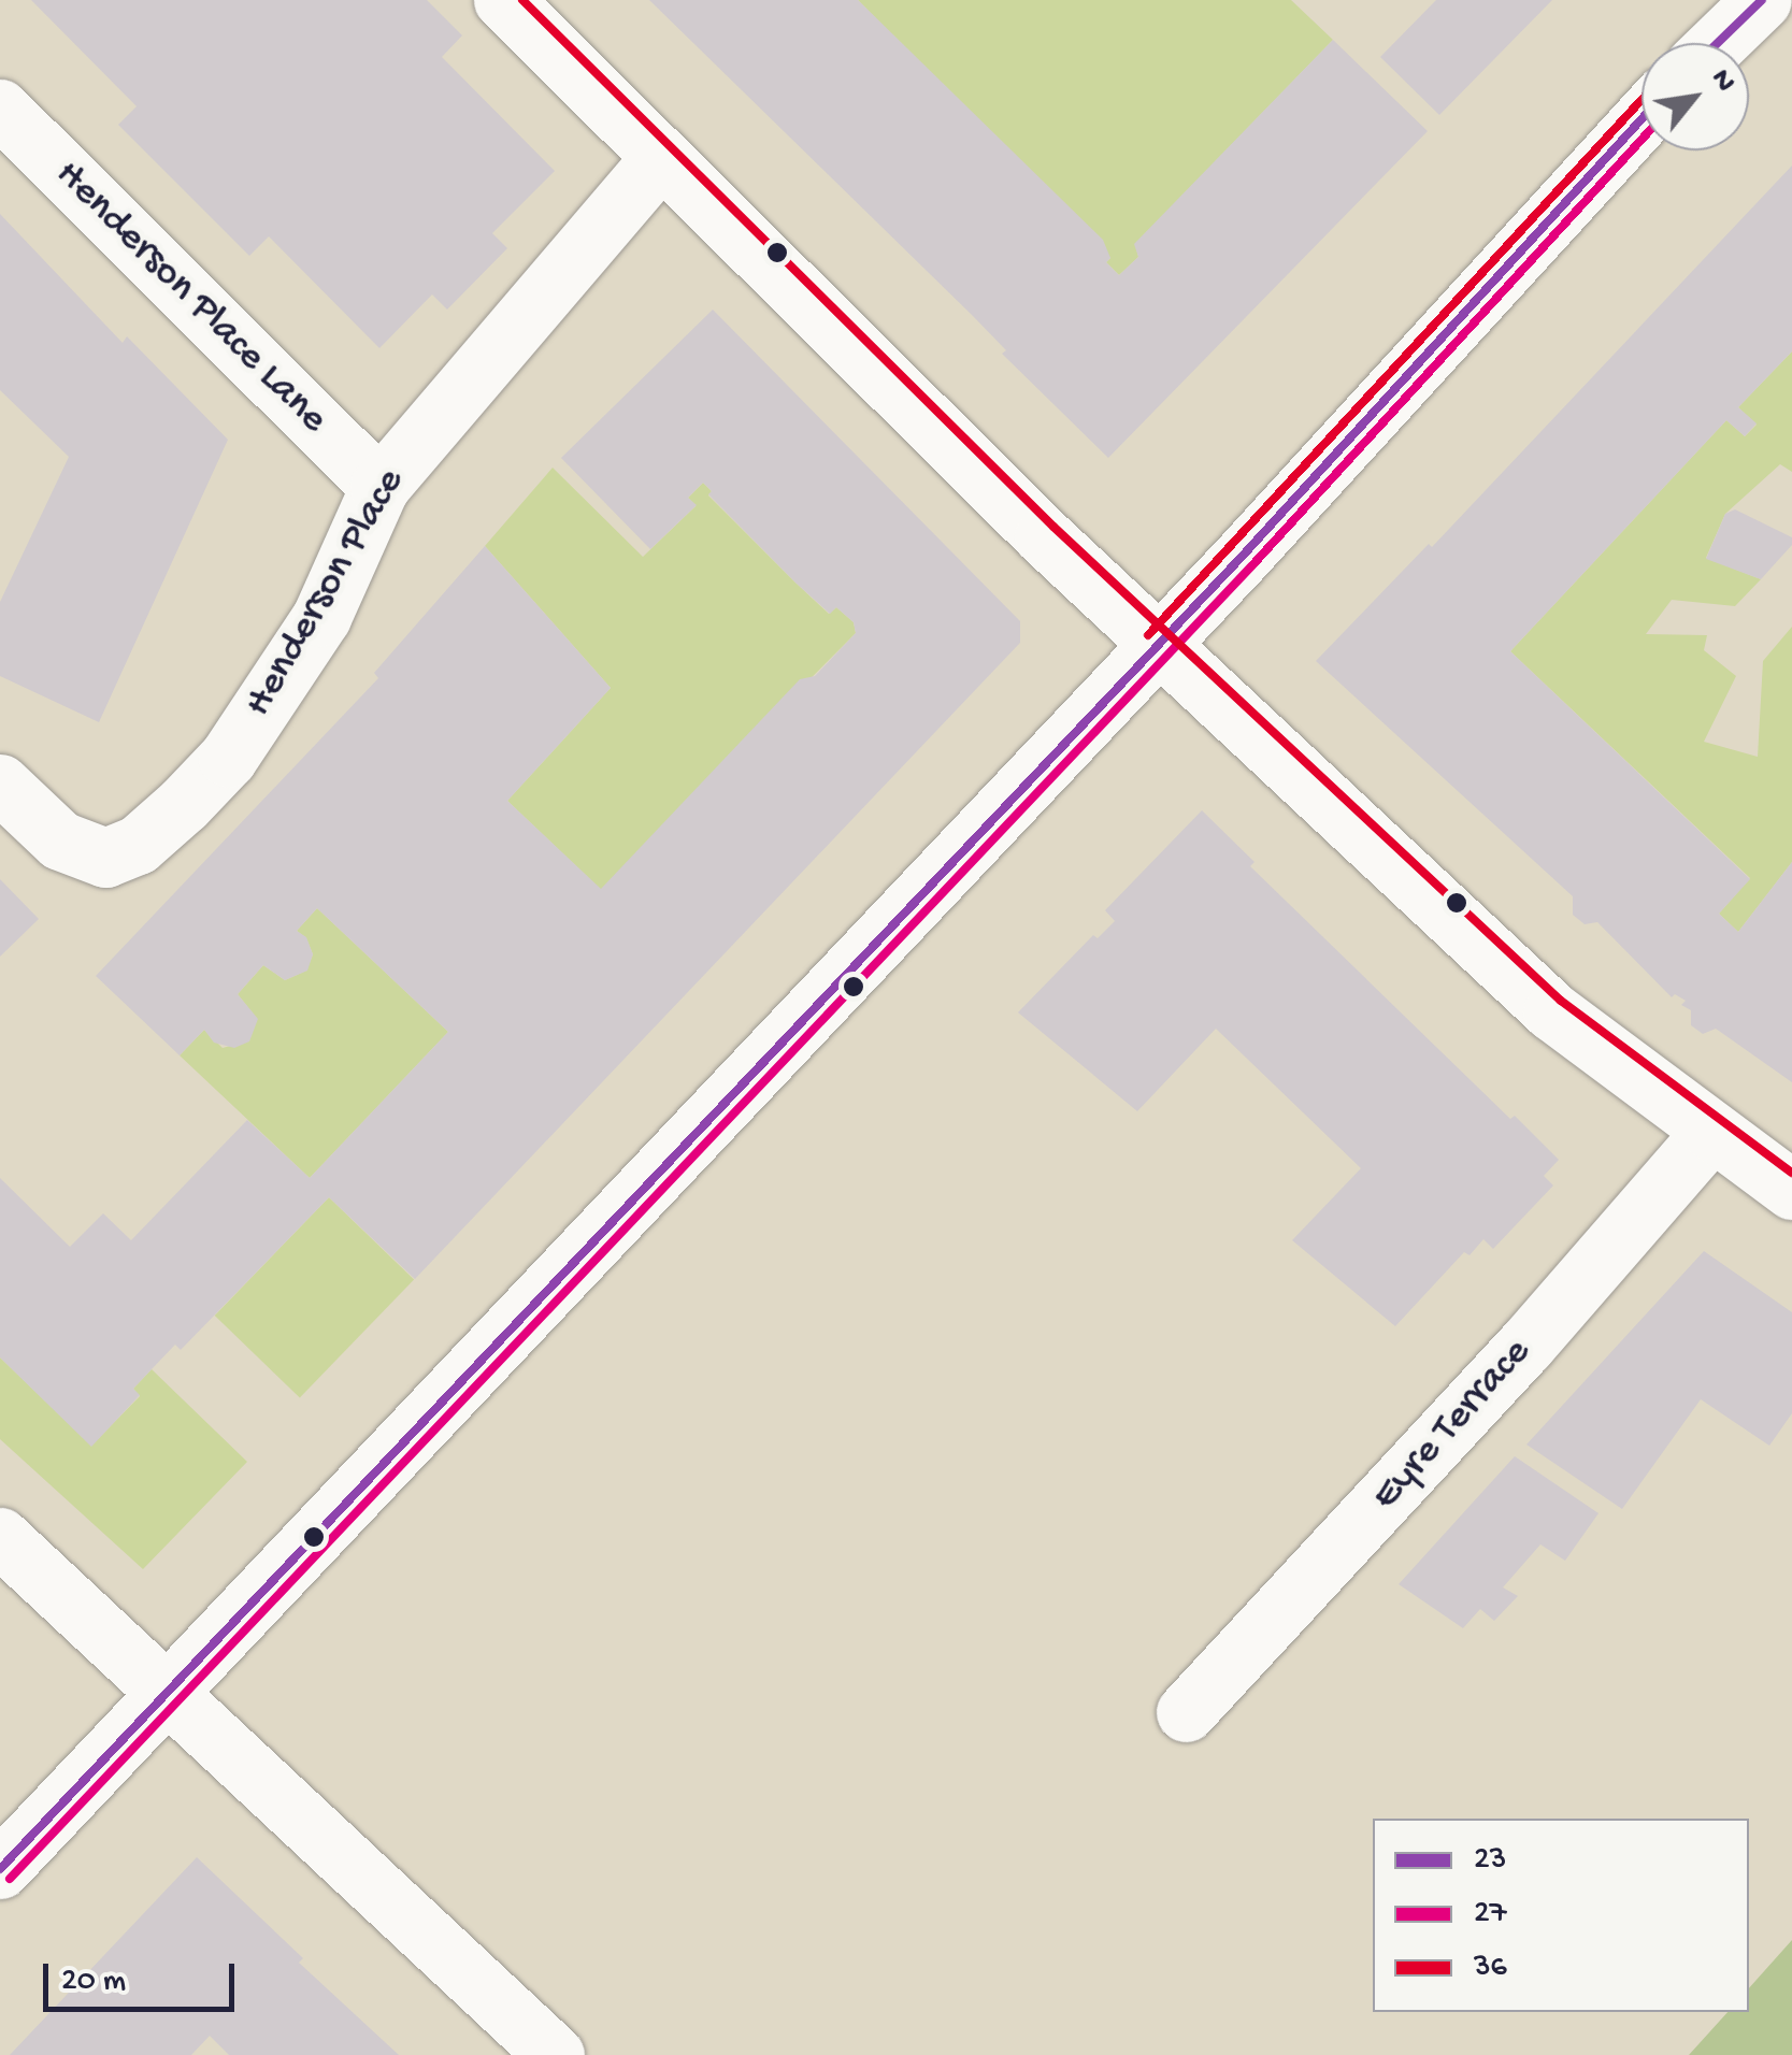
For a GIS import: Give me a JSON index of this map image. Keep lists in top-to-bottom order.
{
  "streets": {
    "street": ["Henderson Place Lane", "Henderson Place", "Eyre Terrace"]
  },
  "crossings": [
    ["Henderson Place Lane", "Henderson Place"]
  ],
  "lines": ["transit line 23", "transit line 36", "transit line 27"],
  "legend": ["23", "27", "36"],
  "scale_bar": "20 m",
  "north": "top right"
}
